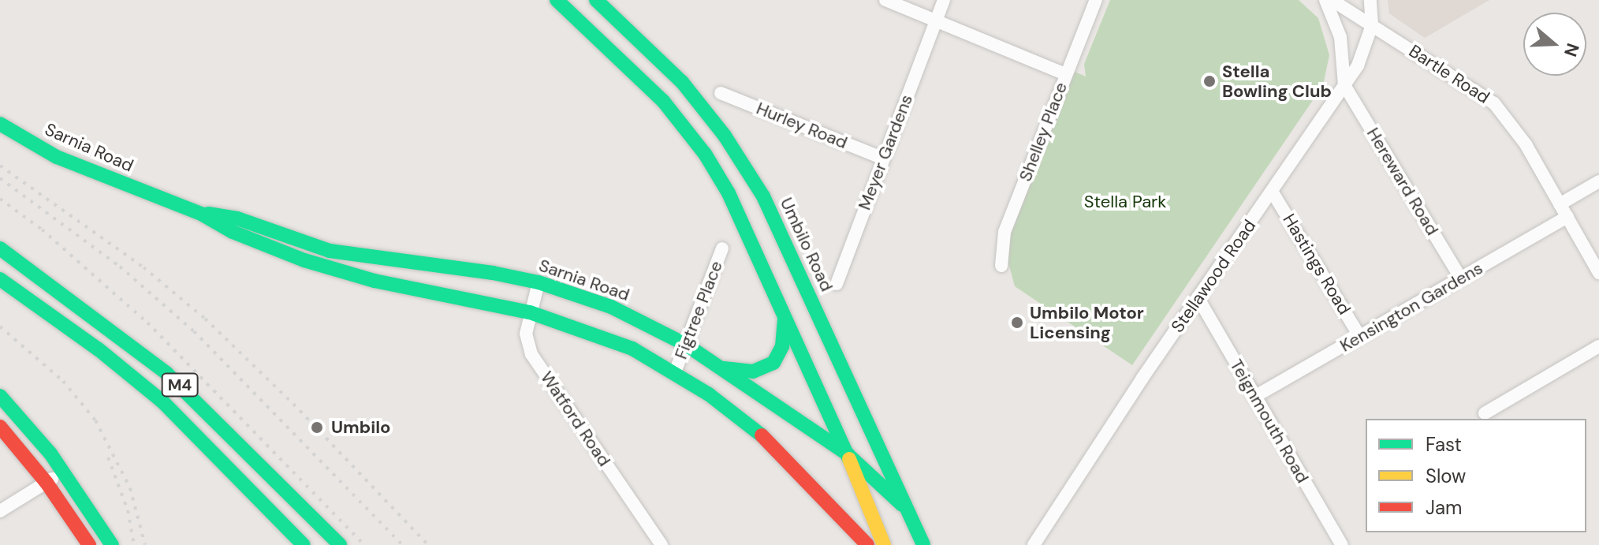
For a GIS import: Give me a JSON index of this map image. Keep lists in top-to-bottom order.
{
  "streets": {
    "main road": ["Sarnia Road", "Umbilo Road", "M4"],
    "street": [
      "Bartle Road",
      "Hurley Road",
      "Shelley Place",
      "Meyer Gardens",
      "Hereward Road",
      "Hastings Road",
      "Stellawood Road",
      "Kensington Gardens",
      "Figtree Place",
      "Watford Road",
      "Teignmouth Road"
    ]
  },
  "crossings": [
    ["Bartle Road", "Stellawood Road"],
    ["Bartle Road", "Kensington Gardens"],
    ["Hurley Road", "Meyer Gardens"],
    ["Sarnia Road", "Umbilo Road"],
    ["Sarnia Road", "Figtree Place"],
    ["Sarnia Road", "Watford Road"],
    ["Hereward Road", "Stellawood Road"],
    ["Hereward Road", "Kensington Gardens"],
    ["Hastings Road", "Stellawood Road"],
    ["Hastings Road", "Kensington Gardens"],
    ["Stellawood Road", "Teignmouth Road"],
    ["Kensington Gardens", "Teignmouth Road"]
  ],
  "parks": ["Stella Park"],
  "places": ["Stella Bowling Club", "Umbilo Motor Licensing", "Umbilo"],
  "legend": ["Fast", "Slow", "Jam"],
  "north": "right"
}
